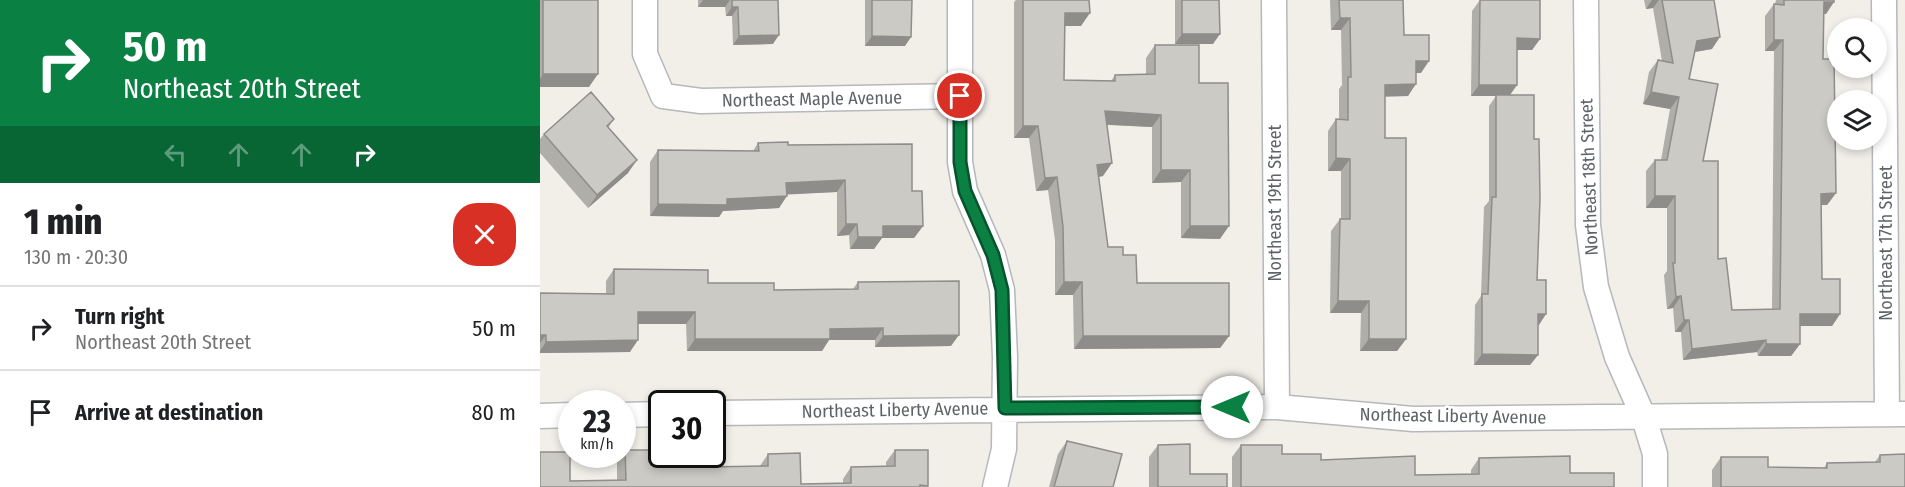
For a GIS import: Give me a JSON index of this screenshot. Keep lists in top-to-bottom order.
{
  "streets": {
    "street": [
      "Northeast Maple Avenue",
      "Northeast 18th Street",
      "Northeast 19th Street",
      "Northeast 17th Street",
      "Northeast Liberty Avenue"
    ]
  },
  "crossings": [
    ["Northeast 18th Street", "Northeast Liberty Avenue"],
    ["Northeast 19th Street", "Northeast Liberty Avenue"],
    ["Northeast 17th Street", "Northeast Liberty Avenue"]
  ],
  "page": {
    "turn": ["50 m", "Northeast 20th Street"],
    "heading": ["1 min", "130 m · 20:30"],
    "list": [
      {
        "name": "Turn right",
        "note": "Northeast 20th Street",
        "value": "50 m"
      },
      {
        "name": "Arrive at destination",
        "value": "80 m"
      }
    ],
    "speed": "23 km/h",
    "limit": "30"
  }
}
